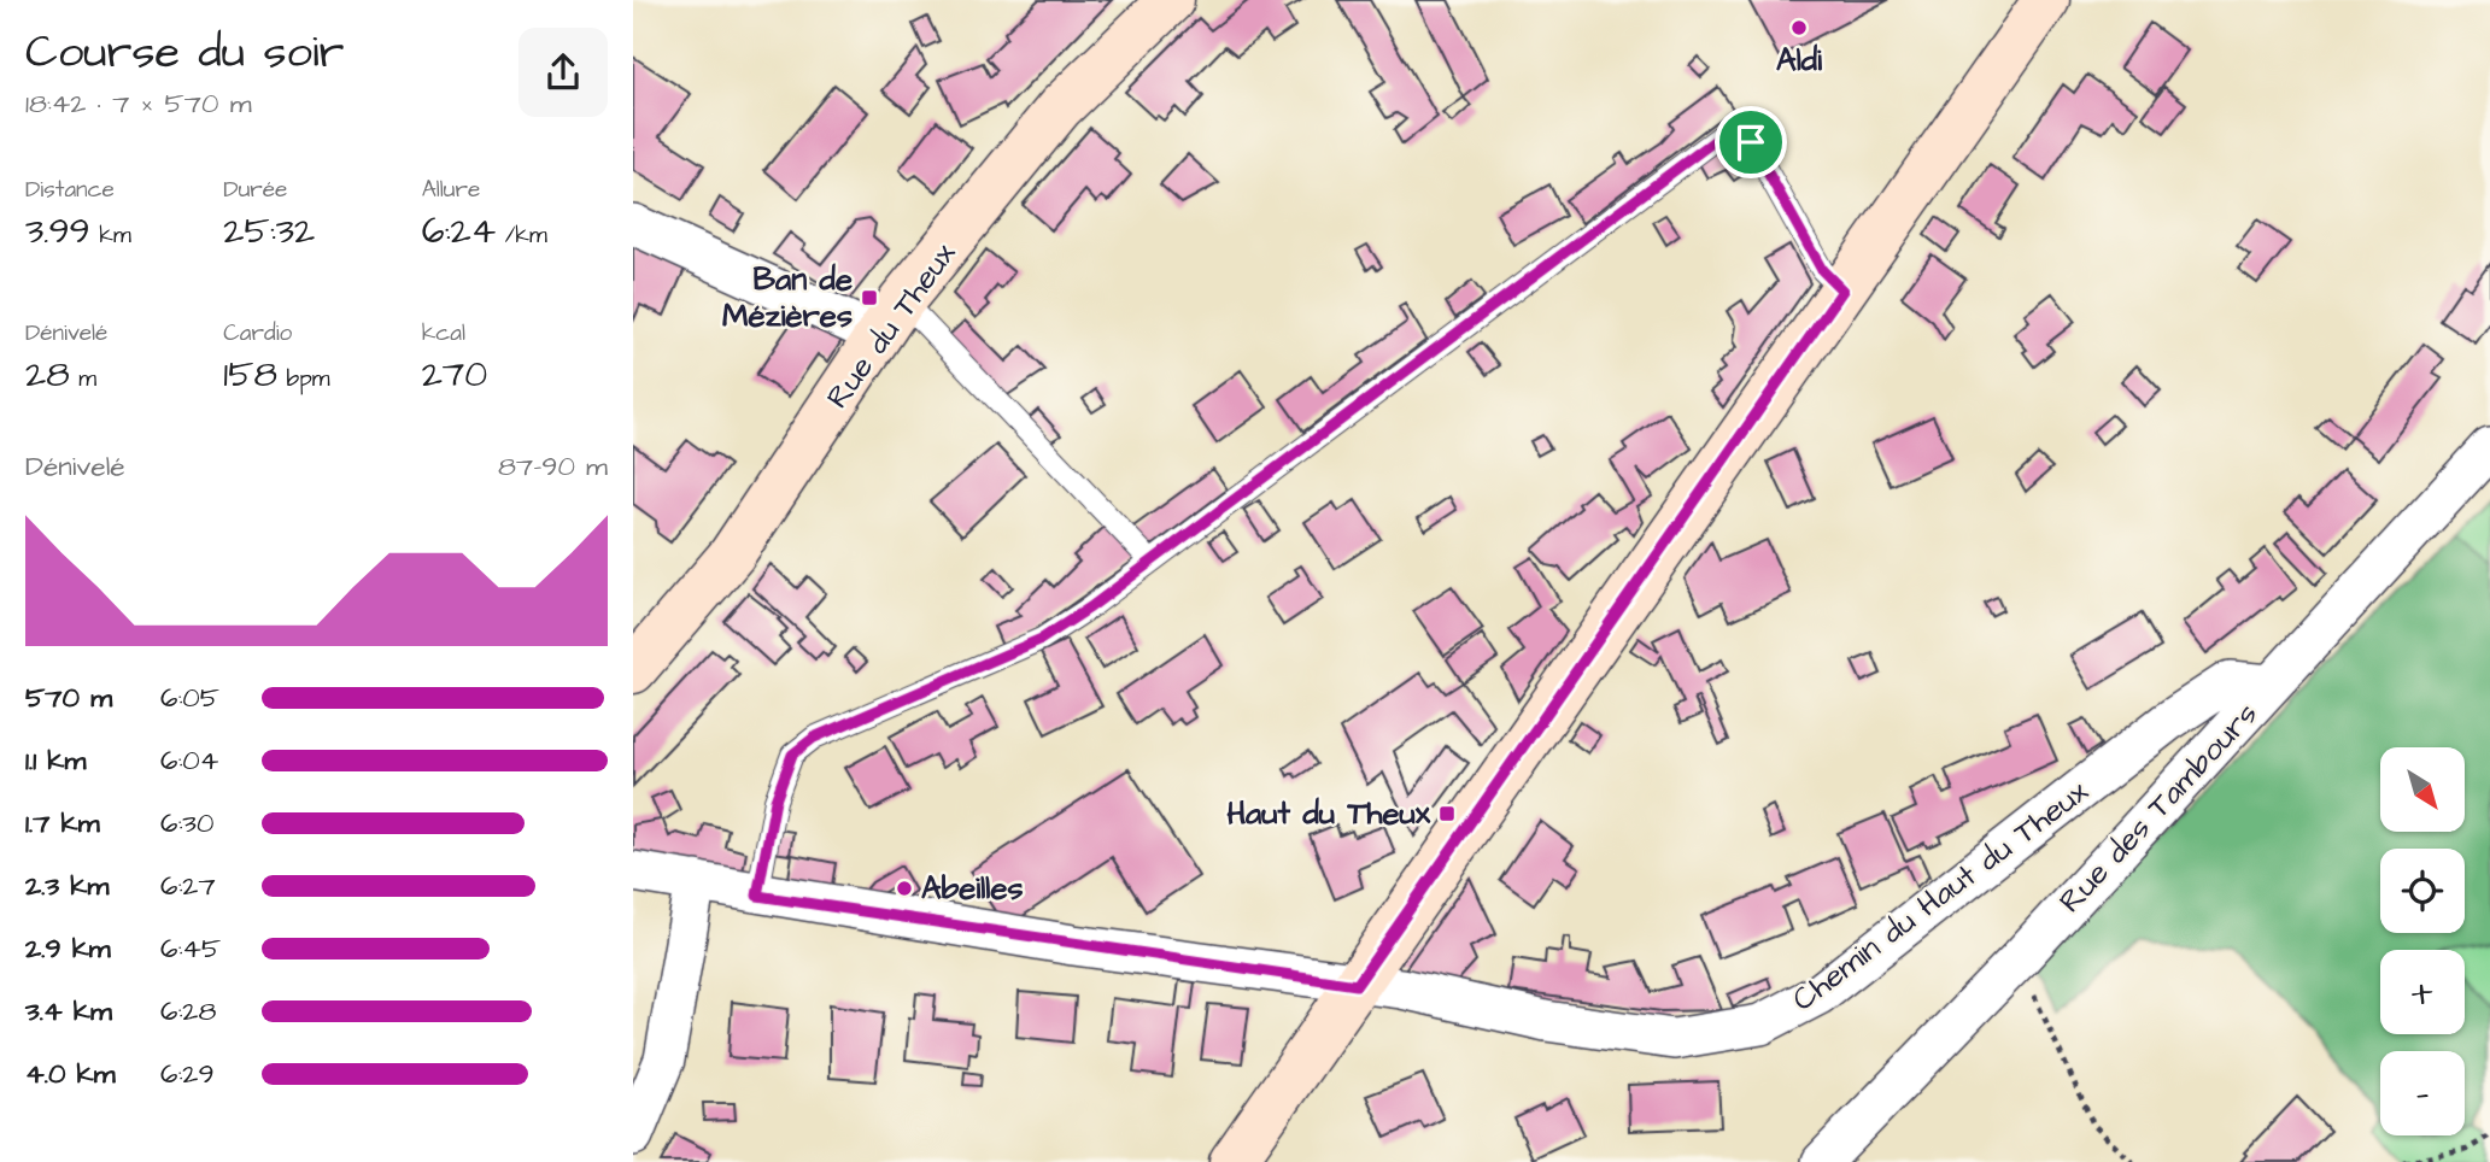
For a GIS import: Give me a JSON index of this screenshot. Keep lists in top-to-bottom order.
{
  "streets": {
    "main road": ["Rue du Theux"],
    "street": ["Rue des Tambours", "Chemin du Haut du Theux"]
  },
  "crossings": [
    ["Rue des Tambours", "Chemin du Haut du Theux"]
  ],
  "places": {
    "other": ["Aldi", "Abeilles"],
    "transit": ["Ban de Mézières", "Haut du Theux"]
  },
  "north": "bottom right",
  "page": {
    "heading": ["Course du soir", "18:42 · 7 × 570 m"],
    "stats": [
      ["Distance", "3.99 km"],
      ["Durée", "25:32"],
      ["Allure", "6:24 /km"],
      ["Dénivelé", "28 m"],
      ["Cardio", "158 bpm"],
      ["kcal", "270"]
    ],
    "chart": ["Dénivelé", "87–90 m"],
    "list": [
      {
        "name": "570 m",
        "note": "6:05"
      },
      {
        "name": "1.1 km",
        "note": "6:04"
      },
      {
        "name": "1.7 km",
        "note": "6:30"
      },
      {
        "name": "2.3 km",
        "note": "6:27"
      },
      {
        "name": "2.9 km",
        "note": "6:45"
      },
      {
        "name": "3.4 km",
        "note": "6:28"
      },
      {
        "name": "4.0 km",
        "note": "6:29"
      }
    ],
    "map_buttons": ["+", "−"]
  }
}
